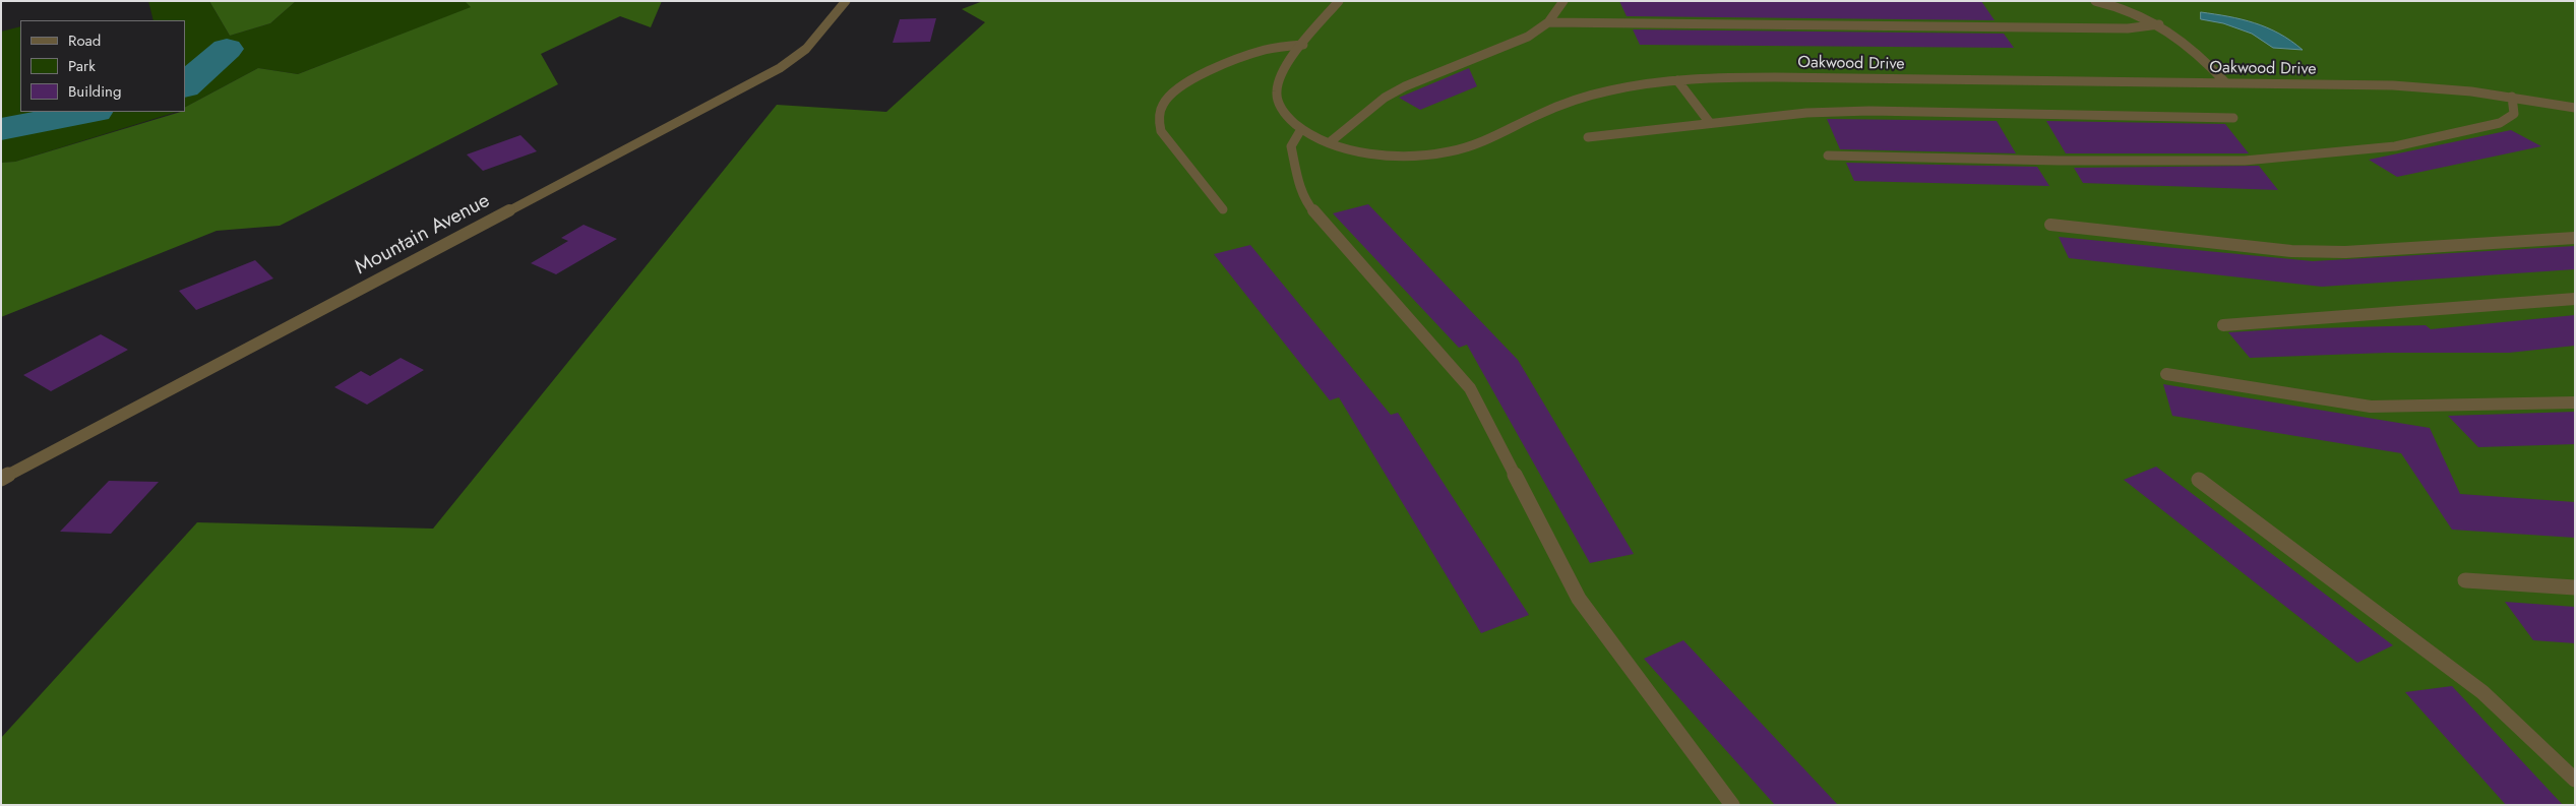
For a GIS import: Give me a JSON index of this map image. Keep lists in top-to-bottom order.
{
  "streets": {
    "street": ["Oakwood Drive", "Mountain Avenue"]
  },
  "legend": ["Road", "Park", "Building"]
}
